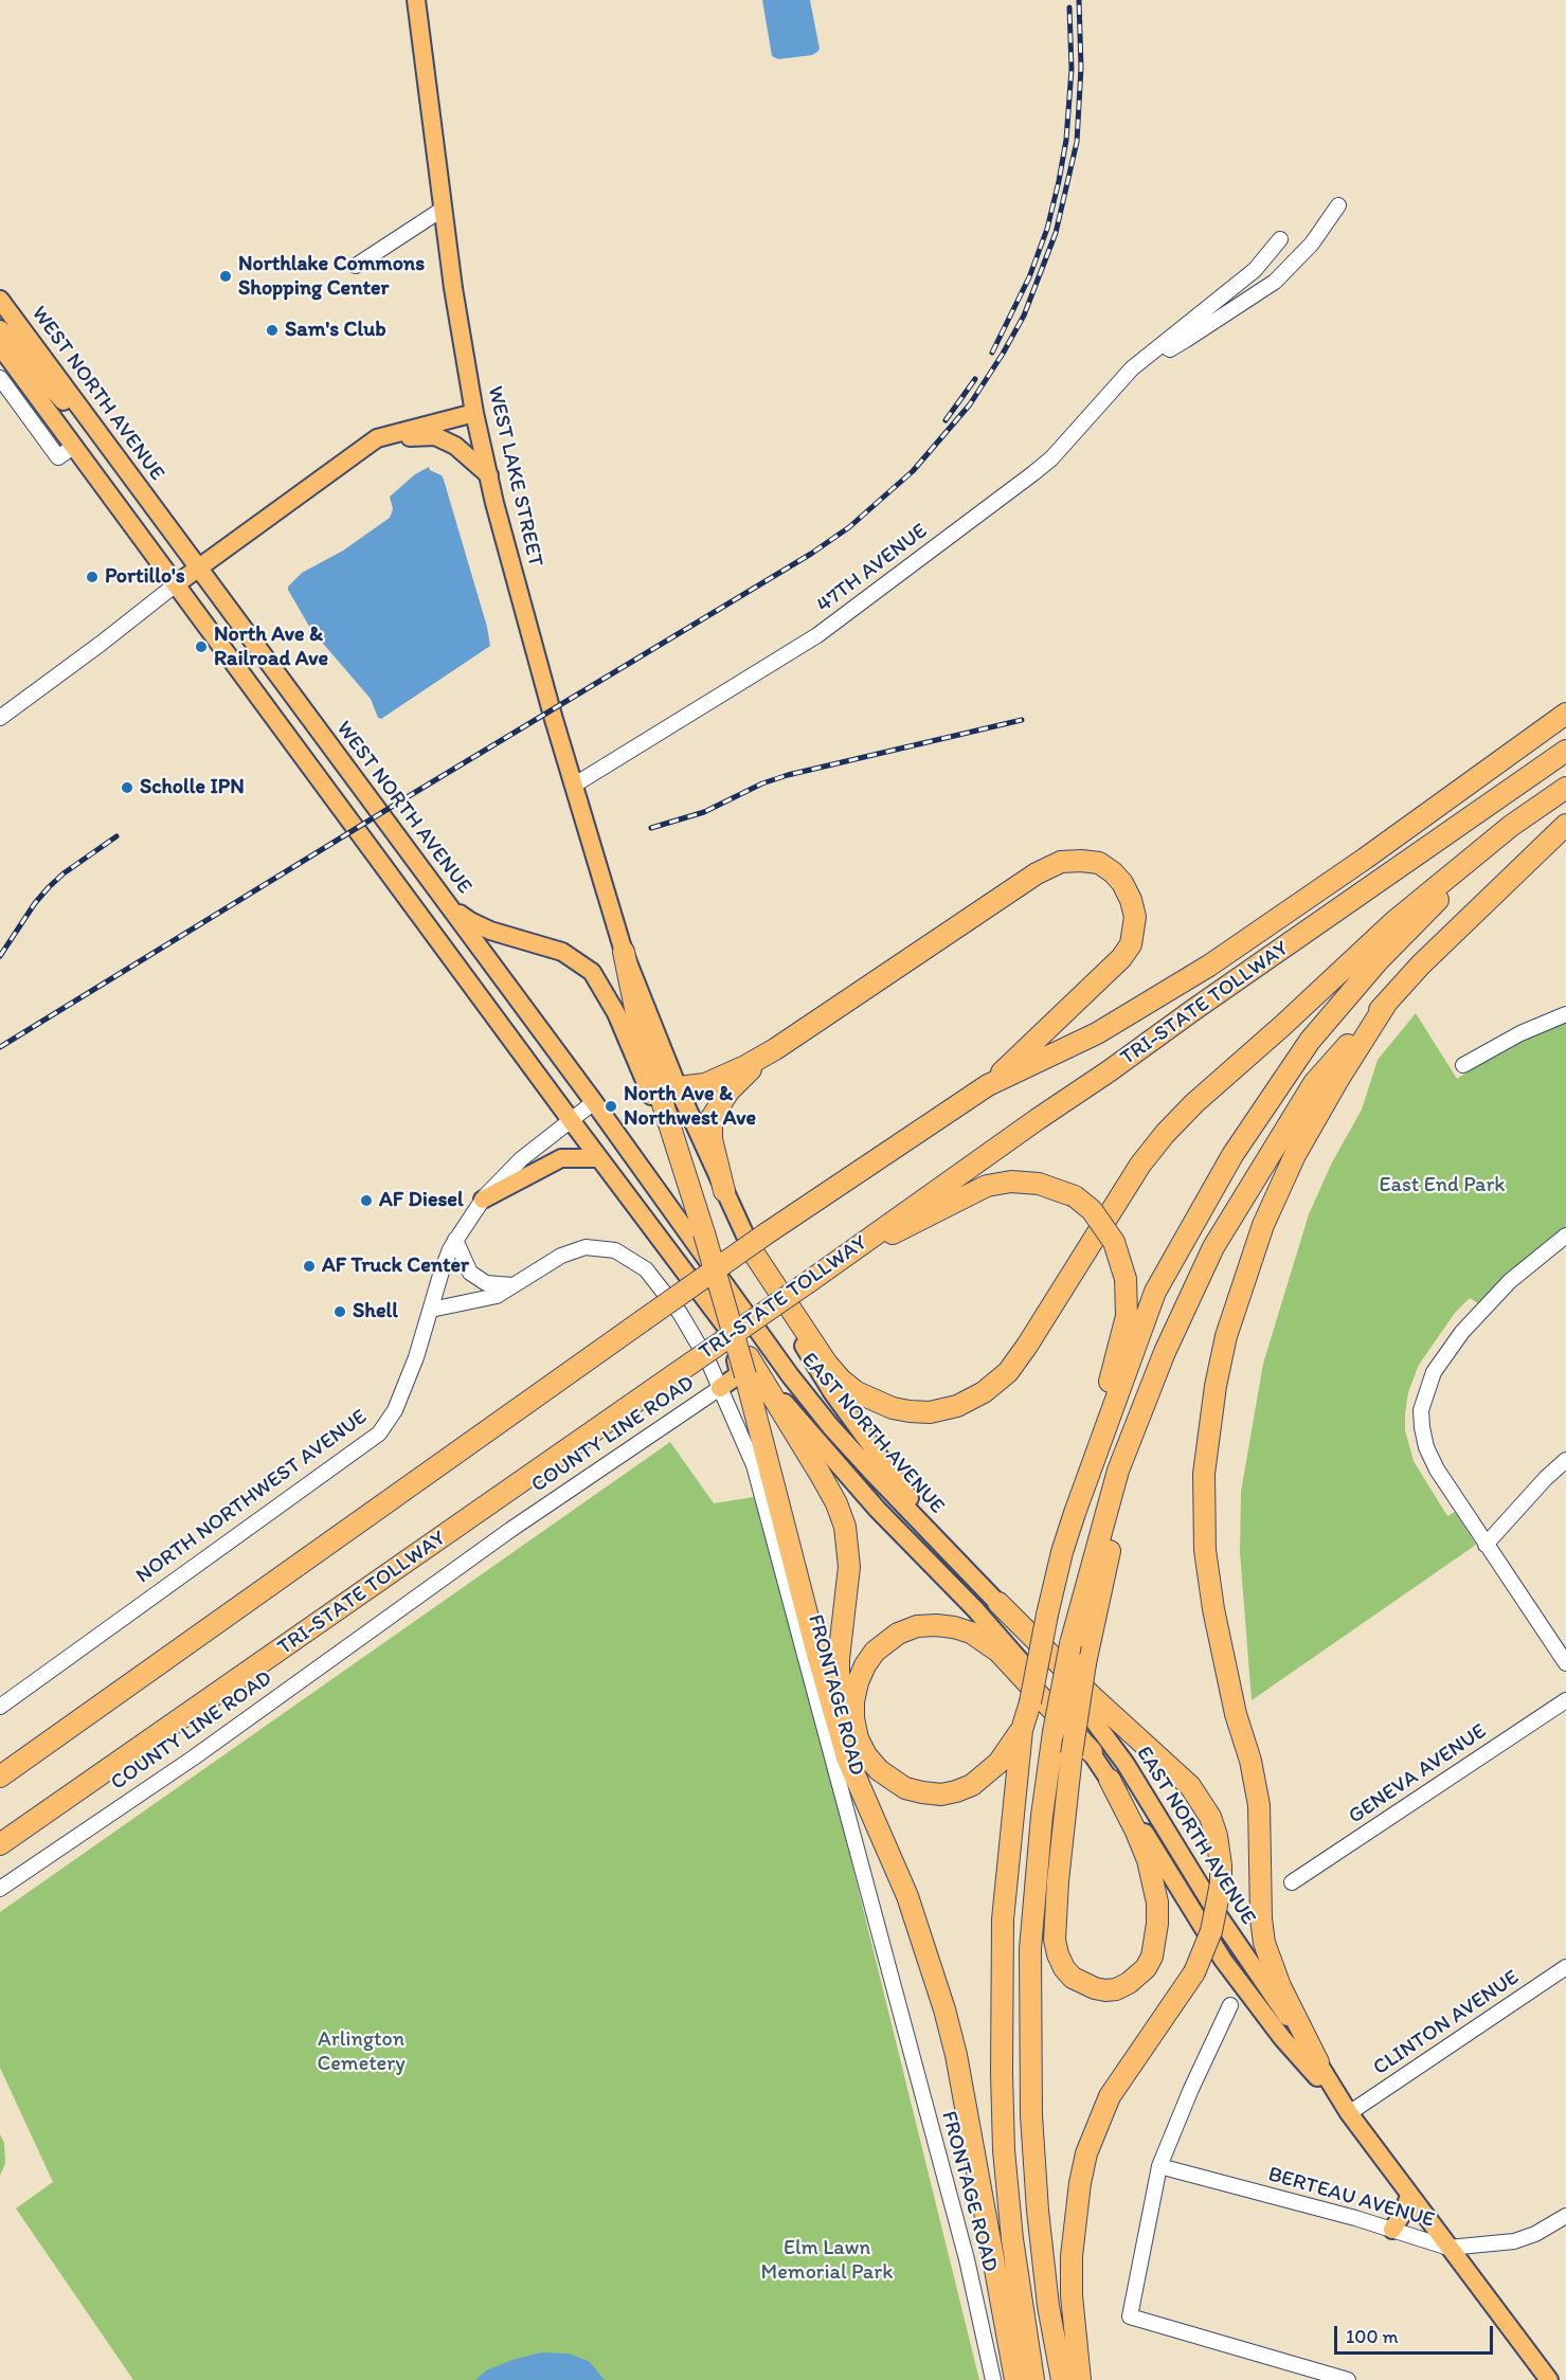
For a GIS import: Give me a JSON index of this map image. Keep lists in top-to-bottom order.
{
  "streets": {
    "highway": ["TRI-STATE TOLLWAY"],
    "main road": ["WEST NORTH AVENUE", "WEST LAKE STREET", "EAST NORTH AVENUE"],
    "street": [
      "47TH AVENUE",
      "COUNTY LINE ROAD",
      "NORTH NORTHWEST AVENUE",
      "FRONTAGE ROAD",
      "GENEVA AVENUE",
      "CLINTON AVENUE",
      "BERTEAU AVENUE"
    ]
  },
  "crossings": [
    ["WEST NORTH AVENUE", "EAST NORTH AVENUE"],
    ["WEST NORTH AVENUE", "NORTH NORTHWEST AVENUE"],
    ["WEST LAKE STREET", "47TH AVENUE"],
    ["WEST LAKE STREET", "EAST NORTH AVENUE"],
    ["EAST NORTH AVENUE", "CLINTON AVENUE"],
    ["EAST NORTH AVENUE", "BERTEAU AVENUE"],
    ["COUNTY LINE ROAD", "FRONTAGE ROAD"],
    ["NORTH NORTHWEST AVENUE", "FRONTAGE ROAD"]
  ],
  "parks": ["East End Park", "Arlington Cemetery", "Elm Lawn Memorial Park"],
  "places": [
    "Northlake Commons Shopping Center",
    "Sam's Club",
    "Portillo's",
    "North Ave & Railroad Ave",
    "Scholle IPN",
    "North Ave & Northwest Ave",
    "AF Diesel",
    "AF Truck Center",
    "Shell"
  ],
  "scale_bar": "100 m"
}
